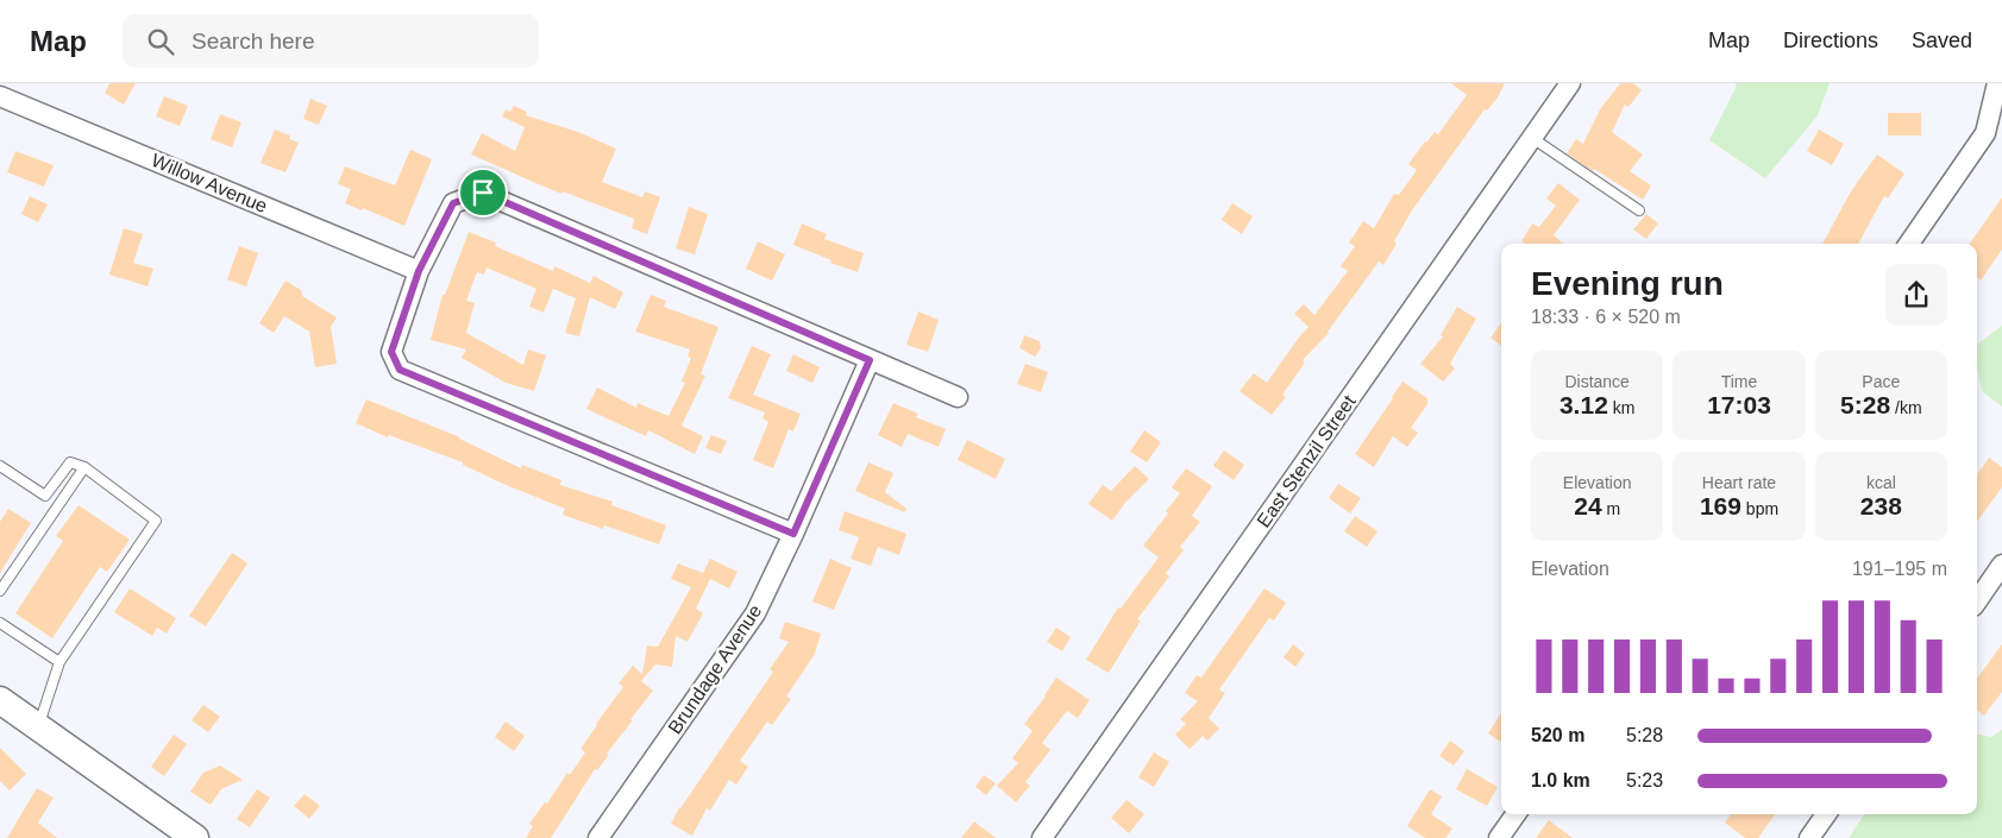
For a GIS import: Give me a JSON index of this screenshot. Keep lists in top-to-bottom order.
{
  "streets": {
    "street": ["Willow Avenue", "East Stenzil Street", "Brundage Avenue"]
  },
  "page": {
    "header": "Map",
    "search": "Search here",
    "nav": ["Map", "Directions", "Saved"],
    "heading": ["Evening run", "18:33 · 6 × 520 m"],
    "stats": [
      ["Distance", "3.12 km"],
      ["Time", "17:03"],
      ["Pace", "5:28 /km"],
      ["Elevation", "24 m"],
      ["Heart rate", "169 bpm"],
      ["kcal", "238"]
    ],
    "chart": ["Elevation", "191–195 m"],
    "list": [
      {
        "name": "520 m",
        "note": "5:28"
      },
      {
        "name": "1.0 km",
        "note": "5:23"
      }
    ]
  }
}
